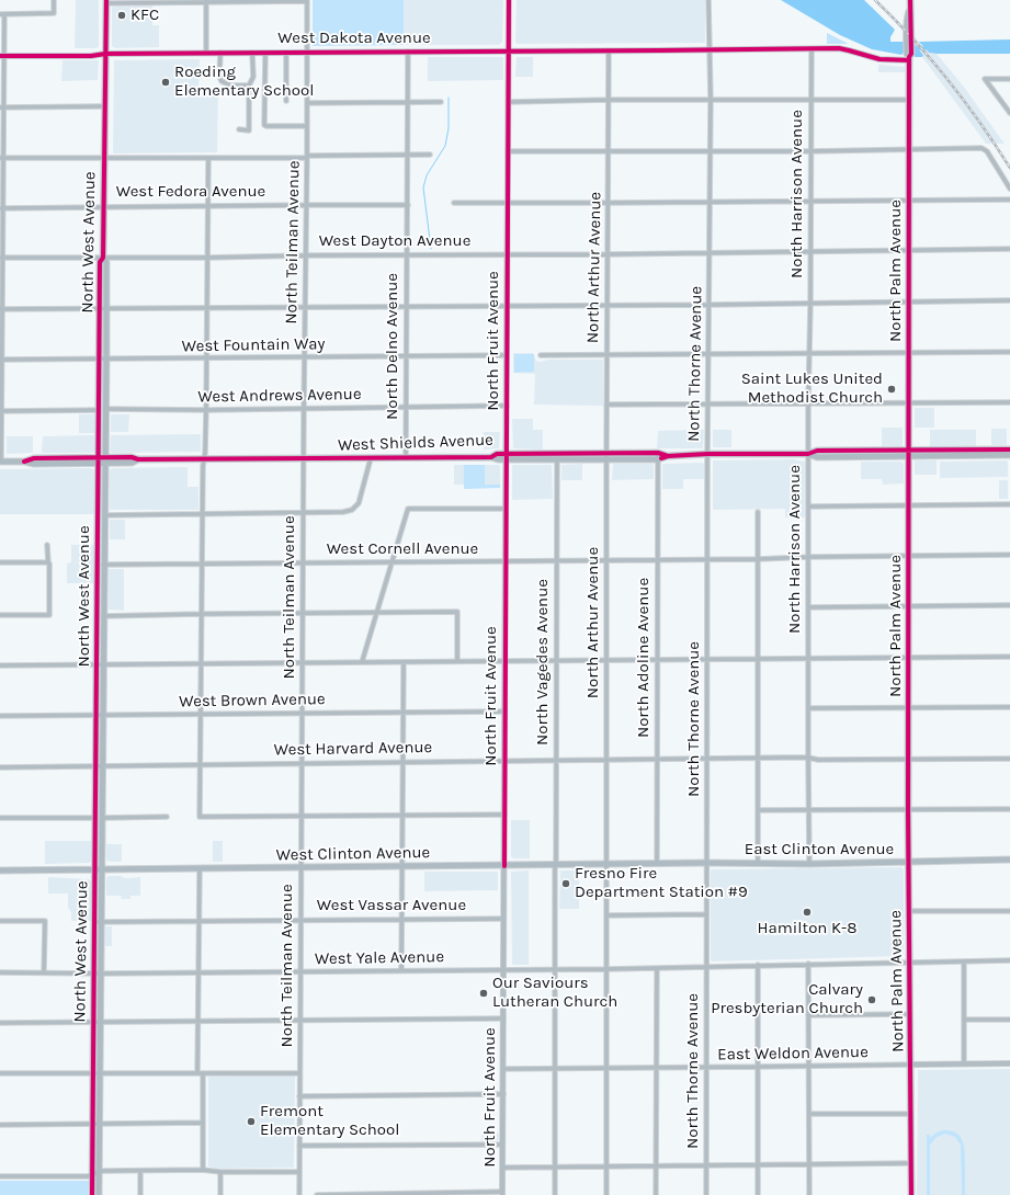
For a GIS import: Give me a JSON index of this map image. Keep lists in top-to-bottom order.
{
  "streets": {
    "main road": [
      "North West Avenue",
      "North Palm Avenue",
      "West Shields Avenue",
      "East Clinton Avenue",
      "West Clinton Avenue"
    ],
    "street": [
      "West Dakota Avenue",
      "West Fedora Avenue",
      "North Harrison Avenue",
      "West Dayton Avenue",
      "North Teilman Avenue",
      "North Arthur Avenue",
      "North Fruit Avenue",
      "West Fountain Way",
      "North Delno Avenue",
      "North Thorne Avenue",
      "West Andrews Avenue",
      "West Cornell Avenue",
      "North Adoline Avenue",
      "North Vagedes Avenue",
      "West Brown Avenue",
      "West Harvard Avenue",
      "West Vassar Avenue",
      "West Yale Avenue",
      "East Weldon Avenue"
    ]
  },
  "crossings": [
    ["West Dakota Avenue", "North Harrison Avenue"],
    ["West Dakota Avenue", "North West Avenue"],
    ["West Dakota Avenue", "North Teilman Avenue"],
    ["West Dakota Avenue", "North Arthur Avenue"],
    ["West Dakota Avenue", "North Palm Avenue"],
    ["West Dakota Avenue", "North Fruit Avenue"],
    ["West Dakota Avenue", "North Delno Avenue"],
    ["West Dakota Avenue", "North Thorne Avenue"],
    ["West Fedora Avenue", "North West Avenue"],
    ["West Fedora Avenue", "North Teilman Avenue"],
    ["West Fedora Avenue", "North Delno Avenue"],
    ["North Harrison Avenue", "West Dayton Avenue"],
    ["North Harrison Avenue", "West Shields Avenue"],
    ["North Harrison Avenue", "West Cornell Avenue"],
    ["North Harrison Avenue", "West Harvard Avenue"],
    ["North Harrison Avenue", "East Clinton Avenue"],
    ["West Dayton Avenue", "North West Avenue"],
    ["West Dayton Avenue", "North Teilman Avenue"],
    ["West Dayton Avenue", "North Arthur Avenue"],
    ["West Dayton Avenue", "North Palm Avenue"],
    ["West Dayton Avenue", "North Fruit Avenue"],
    ["West Dayton Avenue", "North Delno Avenue"],
    ["West Dayton Avenue", "North Thorne Avenue"],
    ["North West Avenue", "West Fountain Way"],
    ["North West Avenue", "West Andrews Avenue"],
    ["North West Avenue", "West Shields Avenue"],
    ["North West Avenue", "West Cornell Avenue"],
    ["North West Avenue", "West Brown Avenue"],
    ["North West Avenue", "West Harvard Avenue"],
    ["North West Avenue", "West Clinton Avenue"],
    ["North West Avenue", "West Vassar Avenue"],
    ["North West Avenue", "West Yale Avenue"],
    ["North Teilman Avenue", "West Fountain Way"],
    ["North Teilman Avenue", "West Andrews Avenue"],
    ["North Teilman Avenue", "West Shields Avenue"],
    ["North Teilman Avenue", "West Cornell Avenue"],
    ["North Teilman Avenue", "West Brown Avenue"],
    ["North Teilman Avenue", "West Harvard Avenue"],
    ["North Teilman Avenue", "West Clinton Avenue"],
    ["North Teilman Avenue", "West Vassar Avenue"],
    ["North Teilman Avenue", "West Yale Avenue"],
    ["North Arthur Avenue", "West Shields Avenue"],
    ["North Arthur Avenue", "West Cornell Avenue"],
    ["North Arthur Avenue", "West Harvard Avenue"],
    ["North Arthur Avenue", "West Clinton Avenue"],
    ["North Arthur Avenue", "West Yale Avenue"],
    ["North Arthur Avenue", "East Weldon Avenue"],
    ["North Palm Avenue", "West Shields Avenue"],
    ["North Palm Avenue", "West Cornell Avenue"],
    ["North Palm Avenue", "West Harvard Avenue"],
    ["North Palm Avenue", "East Clinton Avenue"],
    ["North Palm Avenue", "West Yale Avenue"],
    ["North Palm Avenue", "East Weldon Avenue"],
    ["North Fruit Avenue", "West Fountain Way"],
    ["North Fruit Avenue", "West Andrews Avenue"],
    ["North Fruit Avenue", "West Shields Avenue"],
    ["North Fruit Avenue", "West Cornell Avenue"],
    ["North Fruit Avenue", "West Brown Avenue"],
    ["North Fruit Avenue", "West Harvard Avenue"],
    ["North Fruit Avenue", "West Clinton Avenue"],
    ["North Fruit Avenue", "West Vassar Avenue"],
    ["North Fruit Avenue", "West Yale Avenue"],
    ["North Fruit Avenue", "East Weldon Avenue"],
    ["West Fountain Way", "North Delno Avenue"],
    ["North Delno Avenue", "West Andrews Avenue"],
    ["North Delno Avenue", "West Shields Avenue"],
    ["North Thorne Avenue", "West Shields Avenue"],
    ["North Thorne Avenue", "West Cornell Avenue"],
    ["North Thorne Avenue", "West Harvard Avenue"],
    ["North Thorne Avenue", "East Clinton Avenue"],
    ["North Thorne Avenue", "West Clinton Avenue"],
    ["North Thorne Avenue", "West Yale Avenue"],
    ["North Thorne Avenue", "East Weldon Avenue"],
    ["West Shields Avenue", "North Adoline Avenue"],
    ["West Shields Avenue", "North Vagedes Avenue"],
    ["West Cornell Avenue", "North Adoline Avenue"],
    ["West Cornell Avenue", "North Vagedes Avenue"],
    ["North Adoline Avenue", "West Harvard Avenue"],
    ["North Adoline Avenue", "West Clinton Avenue"],
    ["North Vagedes Avenue", "West Harvard Avenue"],
    ["North Vagedes Avenue", "West Clinton Avenue"],
    ["North Vagedes Avenue", "West Yale Avenue"],
    ["North Vagedes Avenue", "East Weldon Avenue"],
    ["East Clinton Avenue", "West Clinton Avenue"]
  ],
  "places": [
    "KFC",
    "Roeding Elementary School",
    "Saint Lukes United Methodist Church",
    "Fresno Fire Department Station #9",
    "Hamilton K-8",
    "Our Saviours Lutheran Church",
    "Calvary Presbyterian Church",
    "Fremont Elementary School"
  ]
}
